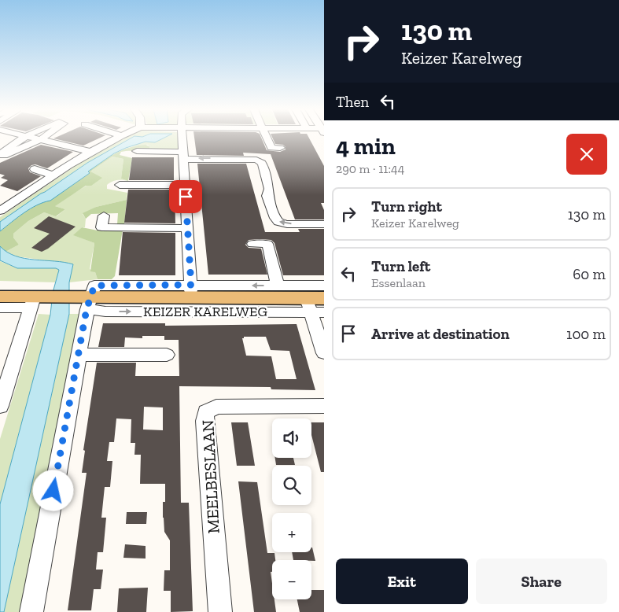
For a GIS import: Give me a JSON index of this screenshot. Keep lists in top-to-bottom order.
{
  "streets": {
    "main road": ["KEIZER KARELWEG"],
    "street": ["MEELBESLAAN"]
  },
  "page": {
    "turn": ["130 m", "Keizer Karelweg"],
    "then": "Then",
    "heading": ["4 min", "290 m · 11:44"],
    "list": [
      {
        "name": "Turn right",
        "note": "Keizer Karelweg",
        "value": "130 m"
      },
      {
        "name": "Turn left",
        "note": "Essenlaan",
        "value": "60 m"
      },
      {
        "name": "Arrive at destination",
        "value": "100 m"
      }
    ],
    "map_buttons": ["+", "−"],
    "buttons": ["Exit", "Share"]
  }
}
